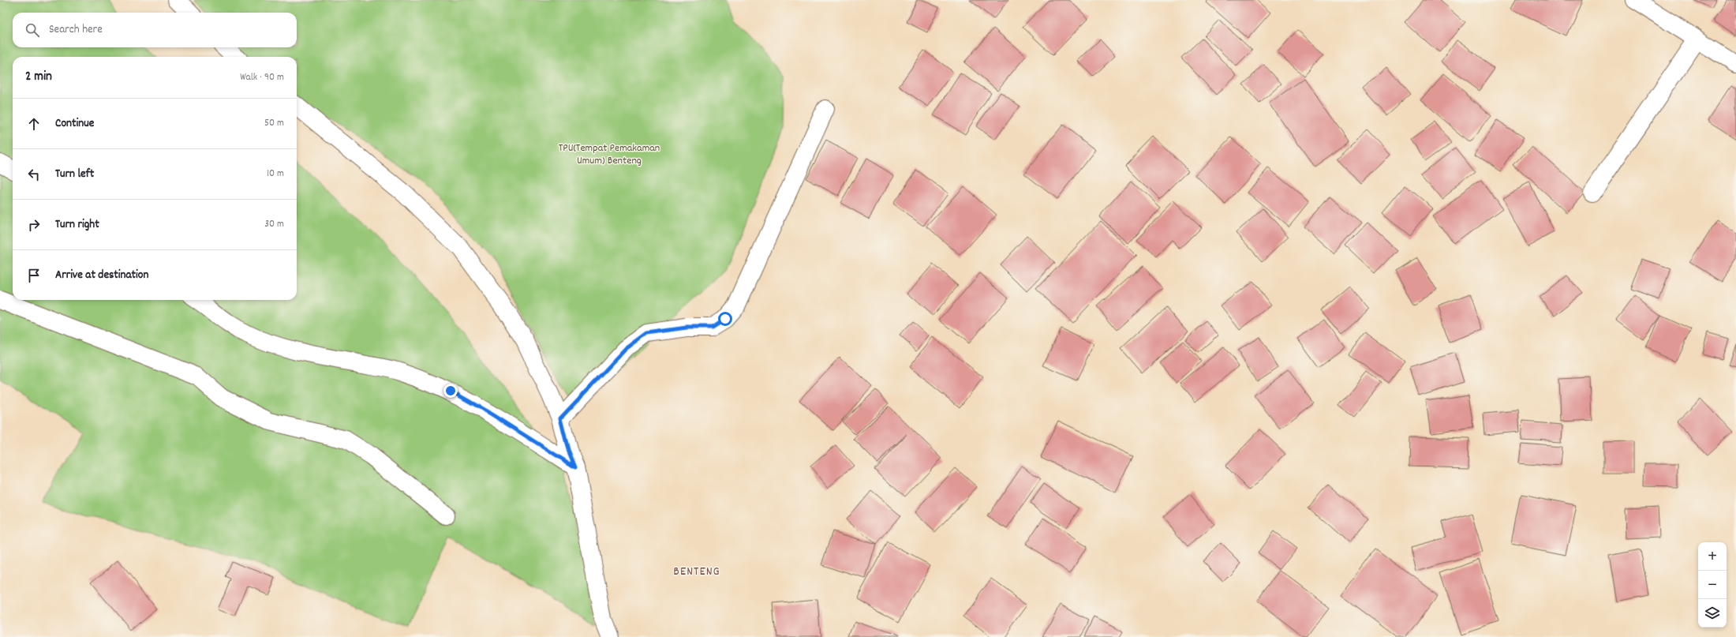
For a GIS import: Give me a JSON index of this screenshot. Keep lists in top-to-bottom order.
{
  "districts": ["BENTENG"],
  "parks": ["TPU(Tempat Pemakaman Umum) Benteng"],
  "page": {
    "search": "Search here",
    "heading": ["2 min", "Walk · 90 m"],
    "list": [
      ["Continue", "50 m"],
      ["Turn left", "10 m"],
      ["Turn right", "30 m"],
      "Arrive at destination"
    ],
    "map_buttons": ["+", "−"]
  }
}
